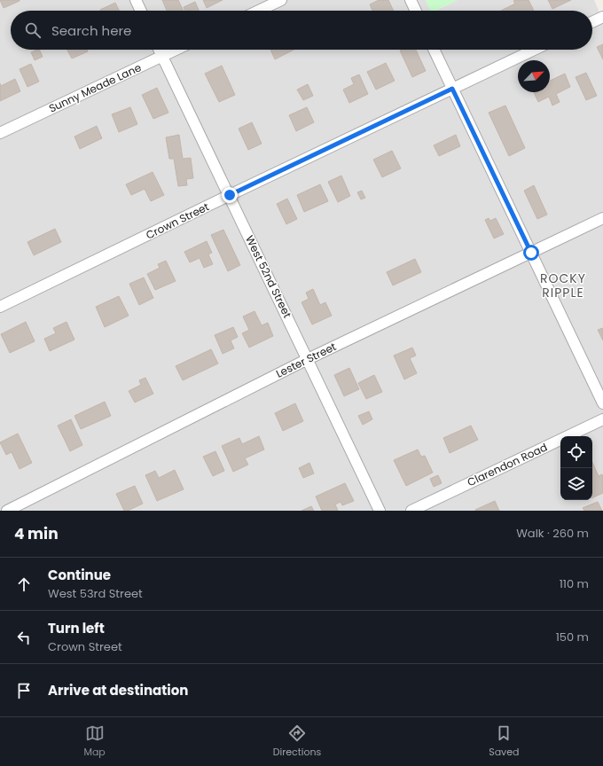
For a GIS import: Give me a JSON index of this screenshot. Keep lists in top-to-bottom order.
{
  "streets": {
    "street": [
      "Sunny Meade Lane",
      "Crown Street",
      "West 52nd Street",
      "Lester Street",
      "Clarendon Road"
    ]
  },
  "crossings": [
    ["Sunny Meade Lane", "West 52nd Street"],
    ["Crown Street", "West 52nd Street"],
    ["West 52nd Street", "Lester Street"]
  ],
  "districts": ["ROCKY RIPPLE"],
  "north": "top right",
  "page": {
    "search": "Search here",
    "heading": ["4 min", "Walk · 260 m"],
    "list": [
      ["Continue", "West 53rd Street", "110 m"],
      ["Turn left", "Crown Street", "150 m"],
      "Arrive at destination"
    ],
    "nav": ["Map", "Directions", "Saved"]
  }
}
